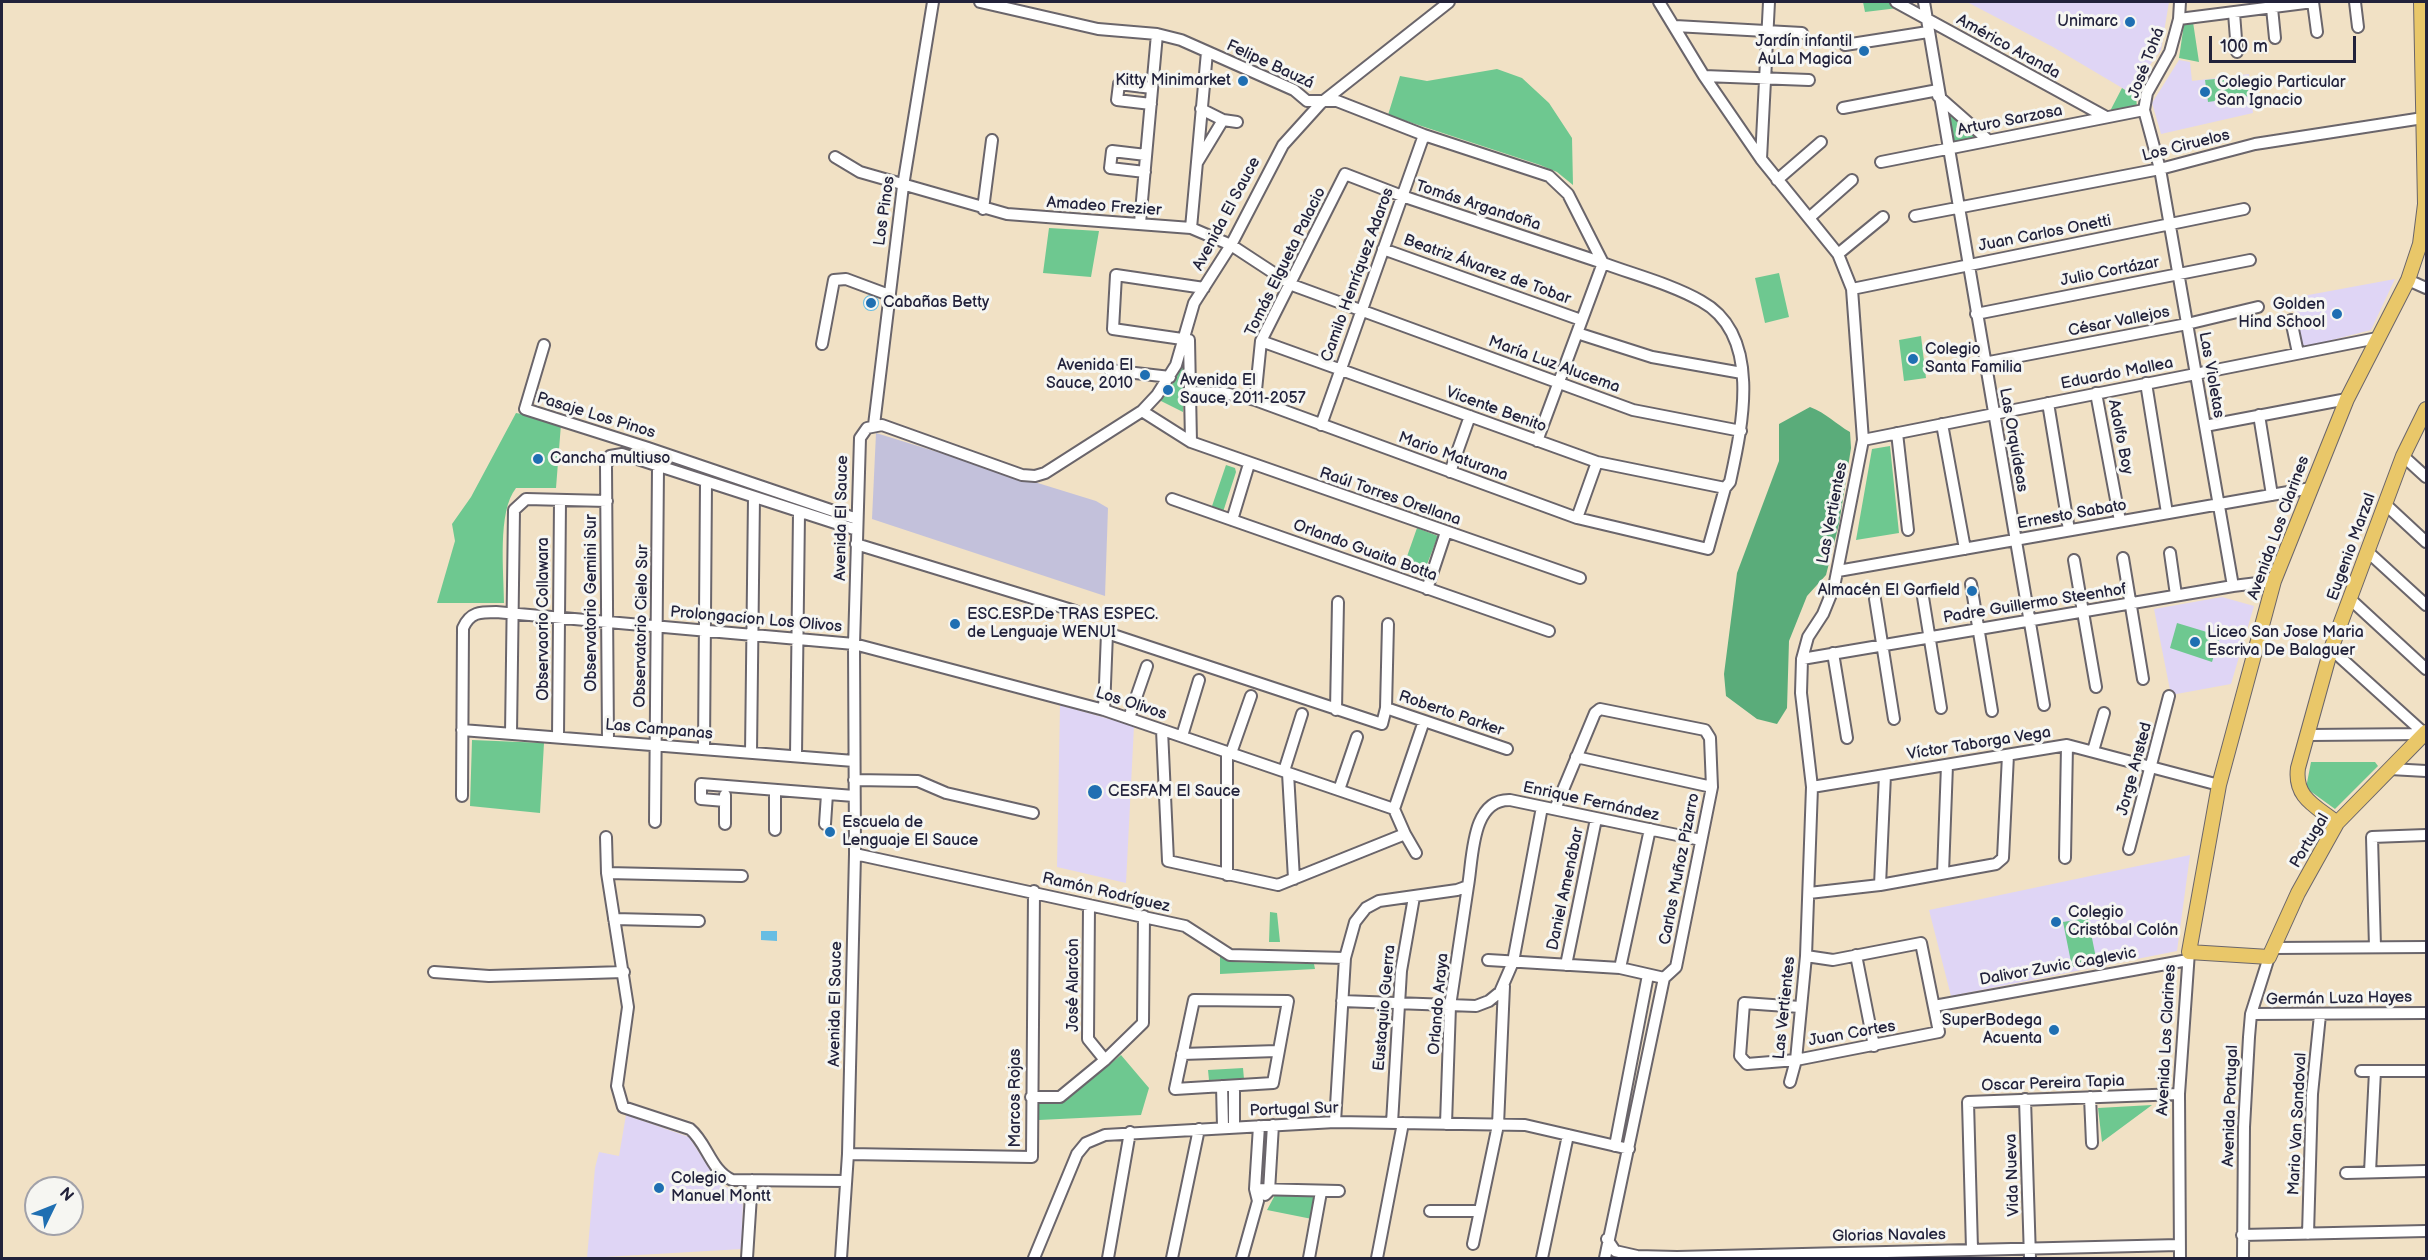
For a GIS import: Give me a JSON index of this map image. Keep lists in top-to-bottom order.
{
  "streets": {
    "main road": [
      "Avenida Los Clarines",
      "Eugenio Marzal",
      "Portugal",
      "Dalivor Zuvic Caglevic"
    ],
    "street": [
      "Américo Aranda",
      "José Tohá",
      "Felipe Bauzá",
      "Arturo Sarzosa",
      "Los Ciruelos",
      "Tomás Argandoña",
      "Amadeo Frezier",
      "Los Pinos",
      "Avenida El Sauce",
      "Juan Carlos Onetti",
      "Tomás Elgueta Palacio",
      "Beatriz Álvarez de Tobar",
      "Julio Cortázar",
      "Camilo Henríquez Adaros",
      "César Vallejos",
      "María Luz Alucema",
      "Eduardo Mallea",
      "Las Violetas",
      "Vicente Benito",
      "Pasaje Los Pinos",
      "Adolfo Boy",
      "Las Orquídeas",
      "Mario Maturana",
      "Raúl Torres Orellana",
      "Las Vertientes",
      "Ernesto Sabato",
      "Orlando Guaita Botta",
      "Observatorio Gemini Sur",
      "Padre Guillermo Steenhof",
      "Observaorio Collawara",
      "Prolongacion Los Olivos",
      "Observatorio Cielo Sur",
      "Los Olivos",
      "Roberto Parker",
      "Las Campanas",
      "Víctor Taborga Vega",
      "Jorge Ansted",
      "Enrique Fernández",
      "Carlos Muñoz Pizarro",
      "Daniel Amenábar",
      "Ramón Rodríguez",
      "José Alarcón",
      "Germán Luza Hayes",
      "Orlando Araya",
      "Eustaquio Guerra",
      "Juan Cortes",
      "Oscar Pereira Tapia",
      "Marcos Rojas",
      "Avenida Portugal",
      "Portugal Sur",
      "Mario Van Sandoval",
      "Vida Nueva",
      "Glorias Navales"
    ]
  },
  "crossings": [
    ["Américo Aranda", "Arturo Sarzosa"],
    ["Américo Aranda", "Las Orquídeas"],
    ["José Tohá", "Arturo Sarzosa"],
    ["José Tohá", "Los Ciruelos"],
    ["José Tohá", "Las Violetas"],
    ["Felipe Bauzá", "Tomás Argandoña"],
    ["Felipe Bauzá", "Avenida El Sauce"],
    ["Felipe Bauzá", "Camilo Henríquez Adaros"],
    ["Arturo Sarzosa", "Las Orquídeas"],
    ["Los Ciruelos", "Las Violetas"],
    ["Los Ciruelos", "Las Orquídeas"],
    ["Los Ciruelos", "Avenida Los Clarines"],
    ["Tomás Argandoña", "Tomás Elgueta Palacio"],
    ["Tomás Argandoña", "Camilo Henríquez Adaros"],
    ["Tomás Argandoña", "María Luz Alucema"],
    ["Tomás Argandoña", "Vicente Benito"],
    ["Tomás Argandoña", "Mario Maturana"],
    ["Amadeo Frezier", "Los Pinos"],
    ["Amadeo Frezier", "Avenida El Sauce"],
    ["Amadeo Frezier", "Tomás Elgueta Palacio"],
    ["Amadeo Frezier", "Camilo Henríquez Adaros"],
    ["Amadeo Frezier", "María Luz Alucema"],
    ["Los Pinos", "Avenida El Sauce"],
    ["Avenida El Sauce", "Pasaje Los Pinos"],
    ["Avenida El Sauce", "Raúl Torres Orellana"],
    ["Avenida El Sauce", "Prolongacion Los Olivos"],
    ["Avenida El Sauce", "Los Olivos"],
    ["Avenida El Sauce", "Las Campanas"],
    ["Avenida El Sauce", "Ramón Rodríguez"],
    ["Avenida El Sauce", "Marcos Rojas"],
    ["Juan Carlos Onetti", "Las Violetas"],
    ["Juan Carlos Onetti", "Las Orquídeas"],
    ["Juan Carlos Onetti", "Las Vertientes"],
    ["Tomás Elgueta Palacio", "Vicente Benito"],
    ["Tomás Elgueta Palacio", "Mario Maturana"],
    ["Beatriz Álvarez de Tobar", "Camilo Henríquez Adaros"],
    ["Julio Cortázar", "Las Violetas"],
    ["Julio Cortázar", "Las Orquídeas"],
    ["Camilo Henríquez Adaros", "María Luz Alucema"],
    ["Camilo Henríquez Adaros", "Vicente Benito"],
    ["Camilo Henríquez Adaros", "Mario Maturana"],
    ["César Vallejos", "Las Violetas"],
    ["César Vallejos", "Las Orquídeas"],
    ["Eduardo Mallea", "Las Violetas"],
    ["Eduardo Mallea", "Adolfo Boy"],
    ["Eduardo Mallea", "Las Orquídeas"],
    ["Eduardo Mallea", "Las Vertientes"],
    ["Eduardo Mallea", "Avenida Los Clarines"],
    ["Las Violetas", "Ernesto Sabato"],
    ["Las Violetas", "Padre Guillermo Steenhof"],
    ["Adolfo Boy", "Ernesto Sabato"],
    ["Las Orquídeas", "Ernesto Sabato"],
    ["Las Orquídeas", "Padre Guillermo Steenhof"],
    ["Las Vertientes", "Ernesto Sabato"],
    ["Las Vertientes", "Padre Guillermo Steenhof"],
    ["Las Vertientes", "Víctor Taborga Vega"],
    ["Las Vertientes", "Juan Cortes"],
    ["Ernesto Sabato", "Avenida Los Clarines"],
    ["Avenida Los Clarines", "Padre Guillermo Steenhof"],
    ["Avenida Los Clarines", "Víctor Taborga Vega"],
    ["Avenida Los Clarines", "Dalivor Zuvic Caglevic"],
    ["Avenida Los Clarines", "Oscar Pereira Tapia"],
    ["Avenida Los Clarines", "Glorias Navales"],
    ["Eugenio Marzal", "Portugal"],
    ["Observatorio Gemini Sur", "Prolongacion Los Olivos"],
    ["Observatorio Gemini Sur", "Observatorio Cielo Sur"],
    ["Observatorio Gemini Sur", "Las Campanas"],
    ["Observaorio Collawara", "Prolongacion Los Olivos"],
    ["Observaorio Collawara", "Las Campanas"],
    ["Prolongacion Los Olivos", "Observatorio Cielo Sur"],
    ["Prolongacion Los Olivos", "Los Olivos"],
    ["Prolongacion Los Olivos", "Las Campanas"],
    ["Observatorio Cielo Sur", "Las Campanas"],
    ["Víctor Taborga Vega", "Jorge Ansted"],
    ["Enrique Fernández", "Carlos Muñoz Pizarro"],
    ["Enrique Fernández", "Daniel Amenábar"],
    ["Enrique Fernández", "Orlando Araya"],
    ["Portugal", "Dalivor Zuvic Caglevic"],
    ["Portugal", "Avenida Portugal"],
    ["Carlos Muñoz Pizarro", "Portugal Sur"],
    ["Carlos Muñoz Pizarro", "Glorias Navales"],
    ["Ramón Rodríguez", "José Alarcón"],
    ["Ramón Rodríguez", "Marcos Rojas"],
    ["Dalivor Zuvic Caglevic", "Juan Cortes"],
    ["Dalivor Zuvic Caglevic", "Avenida Portugal"],
    ["Germán Luza Hayes", "Avenida Portugal"],
    ["Germán Luza Hayes", "Mario Van Sandoval"],
    ["Orlando Araya", "Portugal Sur"],
    ["Eustaquio Guerra", "Portugal Sur"],
    ["Oscar Pereira Tapia", "Vida Nueva"],
    ["Oscar Pereira Tapia", "Glorias Navales"],
    ["Vida Nueva", "Glorias Navales"]
  ],
  "places": [
    "Unimarc",
    "Jardín infantil AuLa Magica",
    "Kitty Minimarket",
    "Colegio Particular San Ignacio",
    "Cabañas Betty",
    "Golden Hind School",
    "Colegio Santa Familia",
    "Avenida El Sauce, 2010",
    "Avenida El Sauce, 2011-2057",
    "Cancha multiuso",
    "Almacén El Garfield",
    "ESC.ESP.De TRAS ESPEC. de Lenguaje WENUI",
    "Liceo San Jose Maria Escriva De Balaguer",
    "CESFAM El Sauce",
    "Escuela de Lenguaje El Sauce",
    "Colegio Cristóbal Colón",
    "SuperBodega Acuenta",
    "Colegio Manuel Montt"
  ],
  "scale_bar": "100 m",
  "north": "top right"
}
